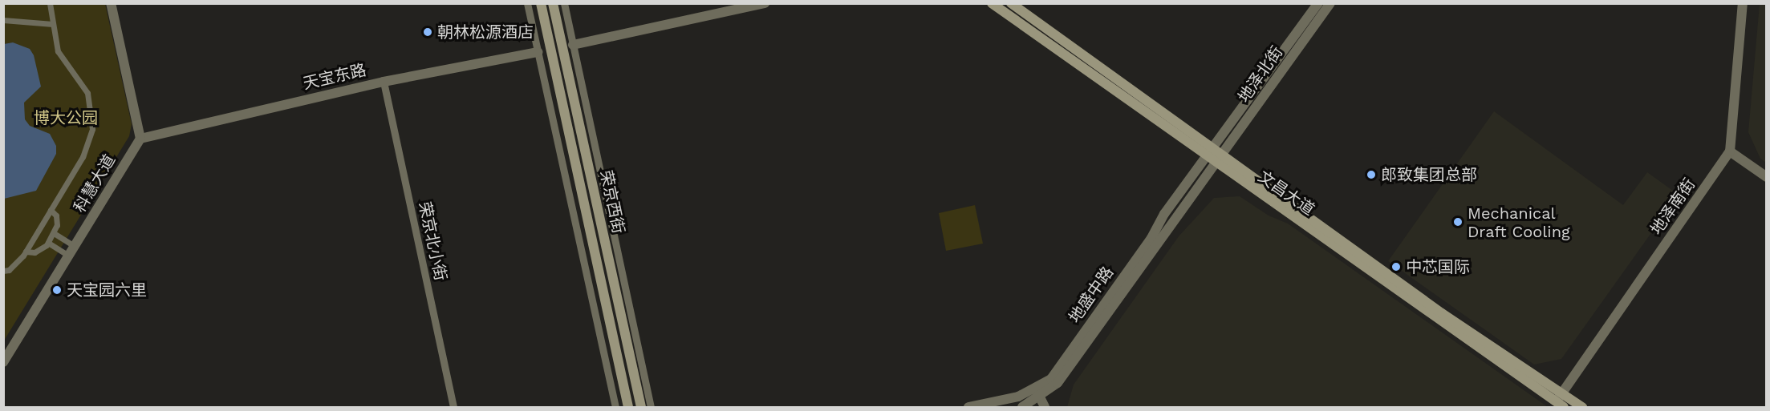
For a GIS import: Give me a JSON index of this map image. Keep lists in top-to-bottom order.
{
  "streets": {
    "main road": ["文昌大道", "荣京西街"],
    "street": [
      "地泽北街",
      "天宝东路",
      "科慧大道",
      "地泽南街",
      "荣京北小街",
      "地盛中路"
    ]
  },
  "crossings": [
    ["地泽北街", "文昌大道"],
    ["地泽北街", "地盛中路"],
    ["天宝东路", "科慧大道"],
    ["天宝东路", "荣京北小街"],
    ["文昌大道", "地泽南街"],
    ["文昌大道", "地盛中路"]
  ],
  "parks": ["博大公园"],
  "places": [
    "朝林松源酒店",
    "郎致集团总部",
    "Mechanical Draft Cooling",
    "中芯国际",
    "天宝园六里"
  ]
}
